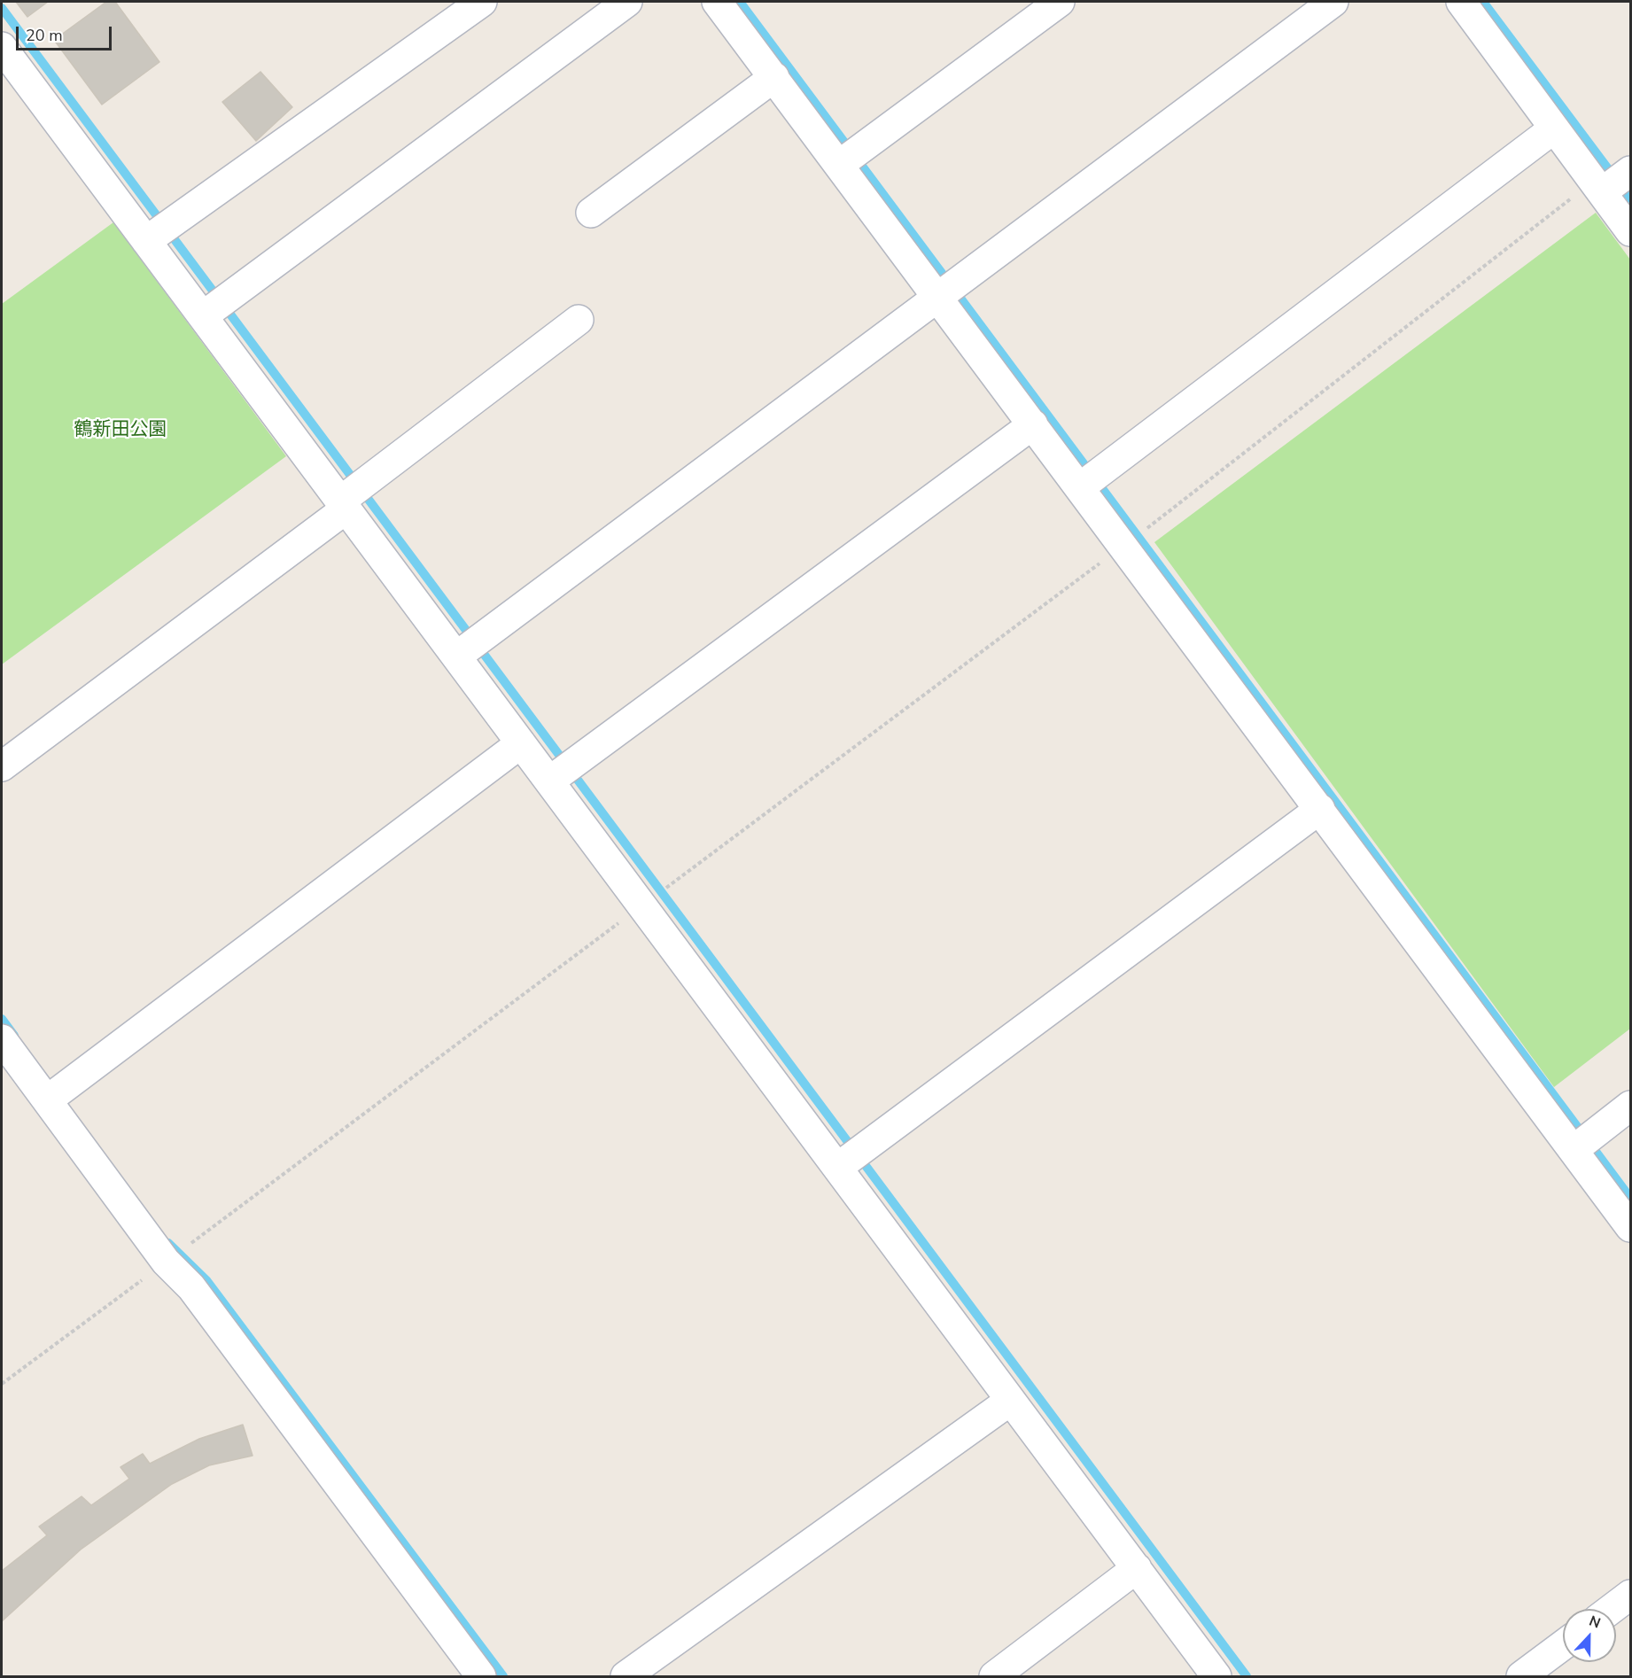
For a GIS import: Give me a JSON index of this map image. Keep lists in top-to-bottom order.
{
  "parks": ["鶴新田公園"],
  "scale_bar": "20 m",
  "north": "top"
}
